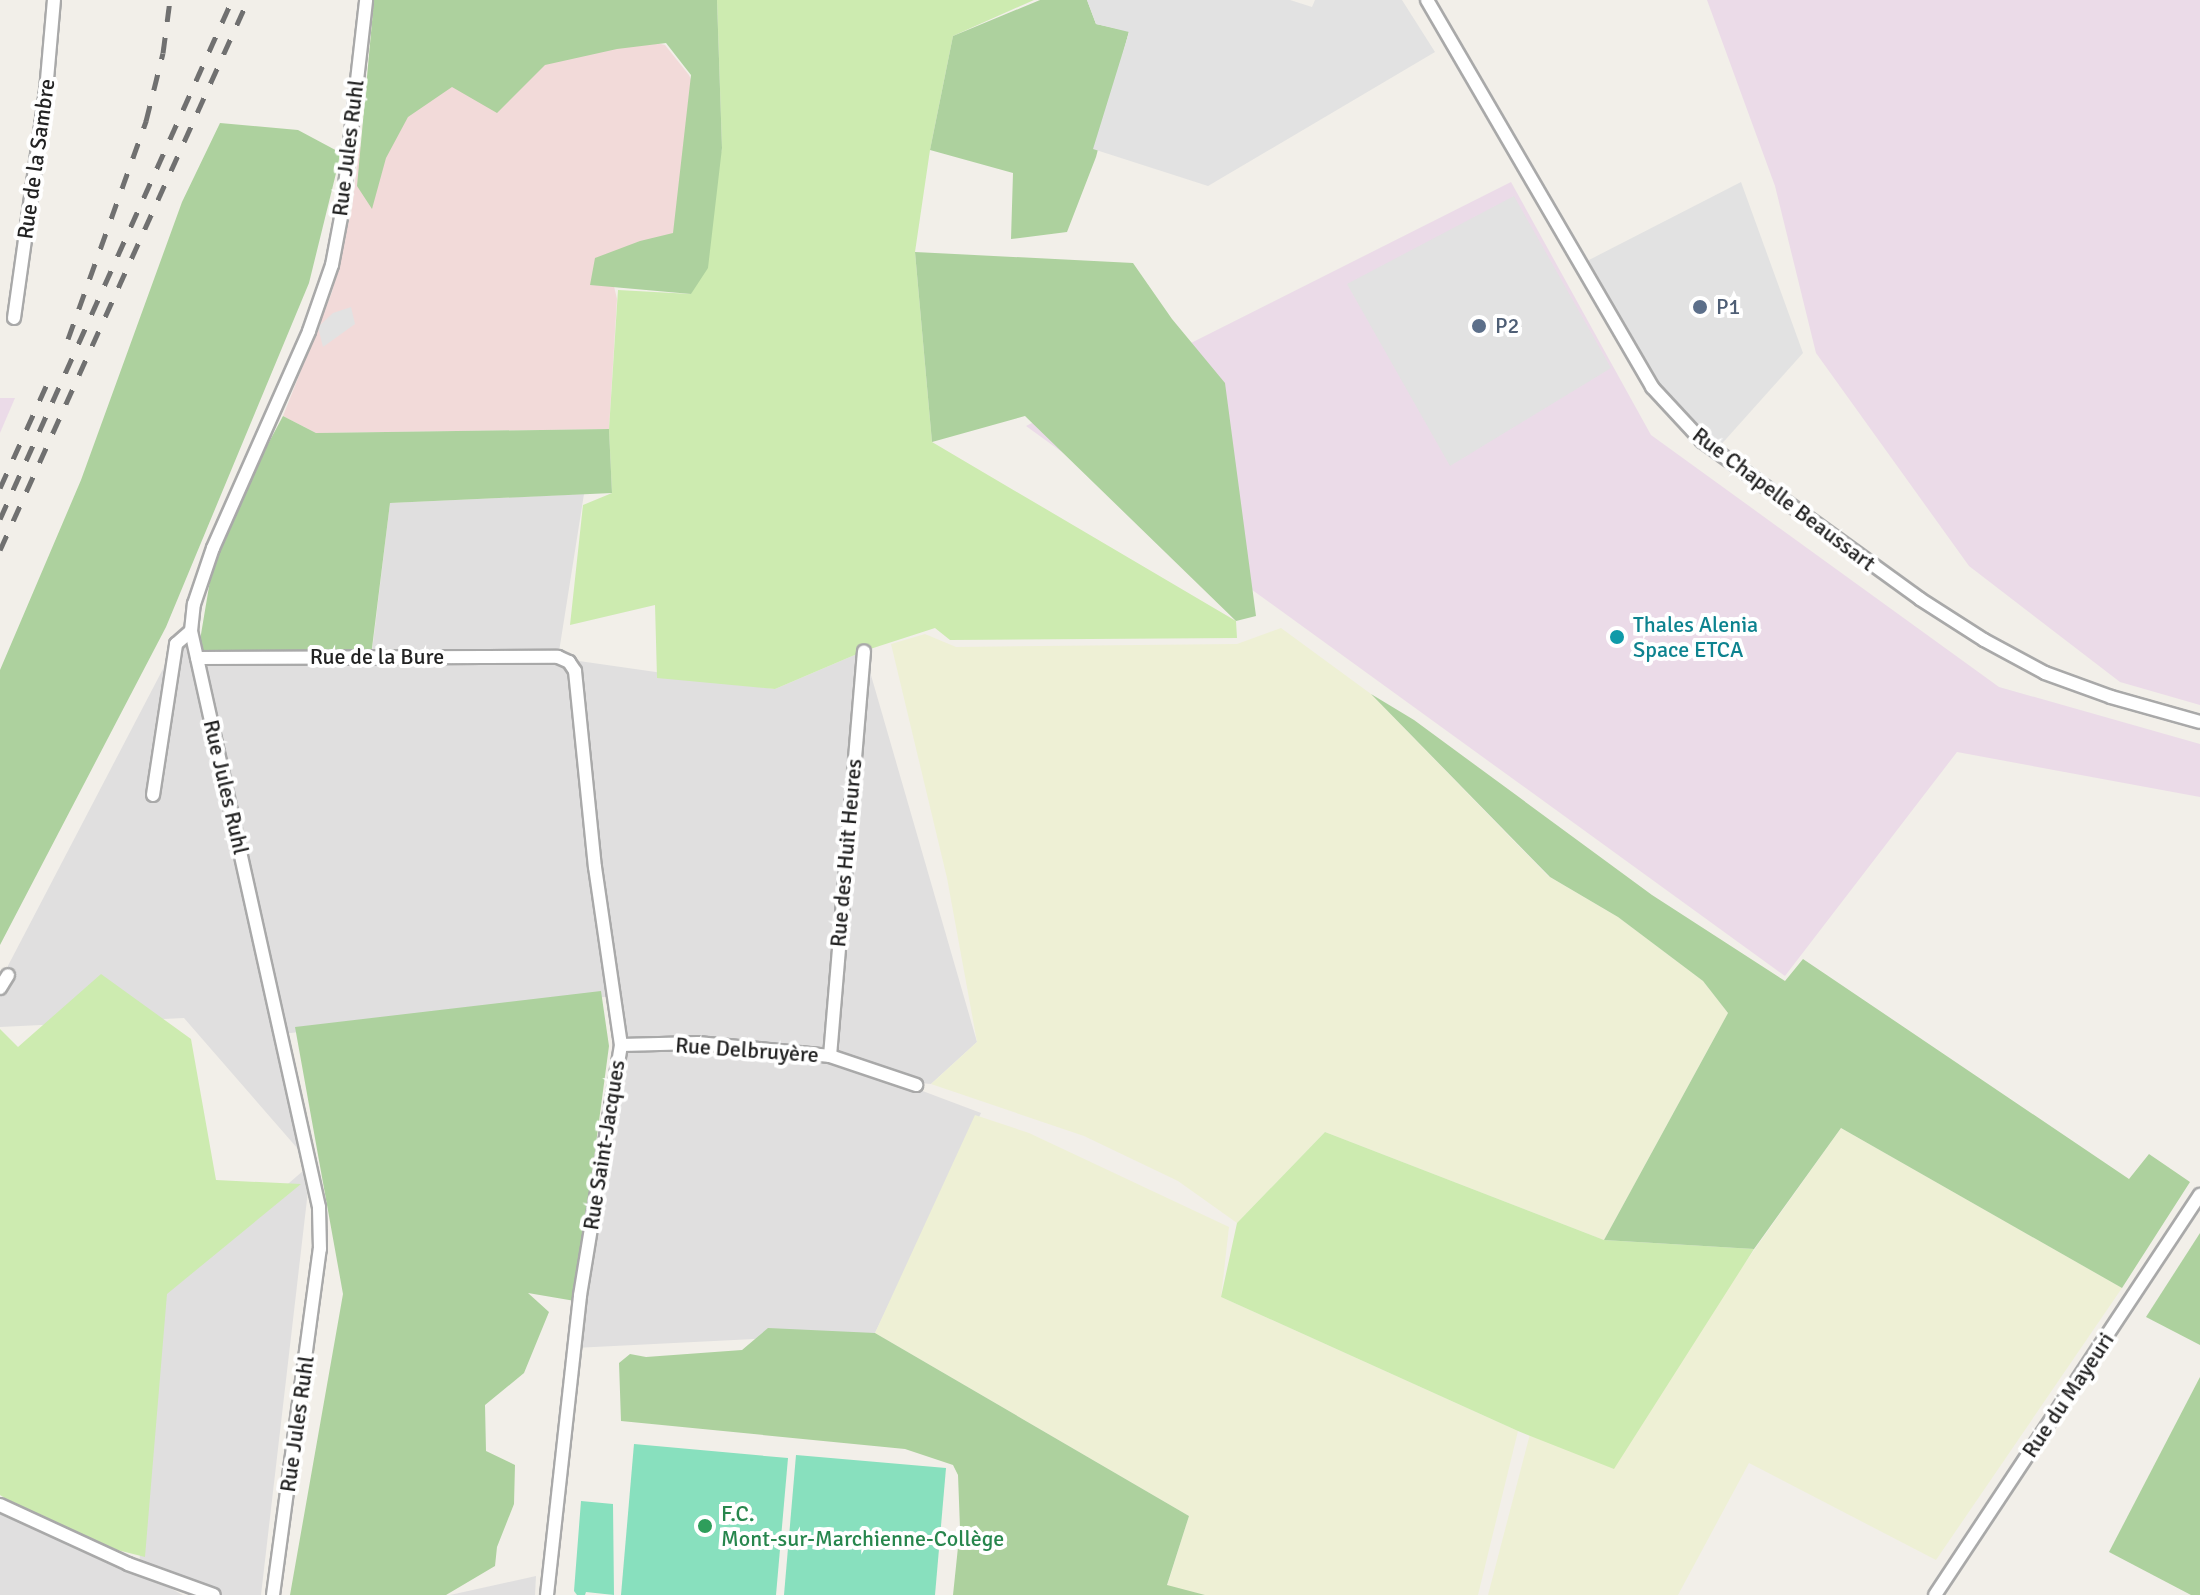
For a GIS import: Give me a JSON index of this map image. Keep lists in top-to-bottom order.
{
  "streets": {
    "street": [
      "Rue Jules Ruhl",
      "Rue de la Sambre",
      "Rue Chapelle Beaussart",
      "Rue de la Bure",
      "Rue des Huit Heures",
      "Rue Delbruyère",
      "Rue Saint-Jacques",
      "Rue du Mayeuri"
    ]
  },
  "crossings": [
    ["Rue Jules Ruhl", "Rue de la Bure"],
    ["Rue de la Bure", "Rue Saint-Jacques"],
    ["Rue des Huit Heures", "Rue Delbruyère"],
    ["Rue Delbruyère", "Rue Saint-Jacques"]
  ],
  "places": [
    "P1",
    "P2",
    "Thales Alenia Space ETCA",
    "F.C. Mont-sur-Marchienne-Collège"
  ]
}
